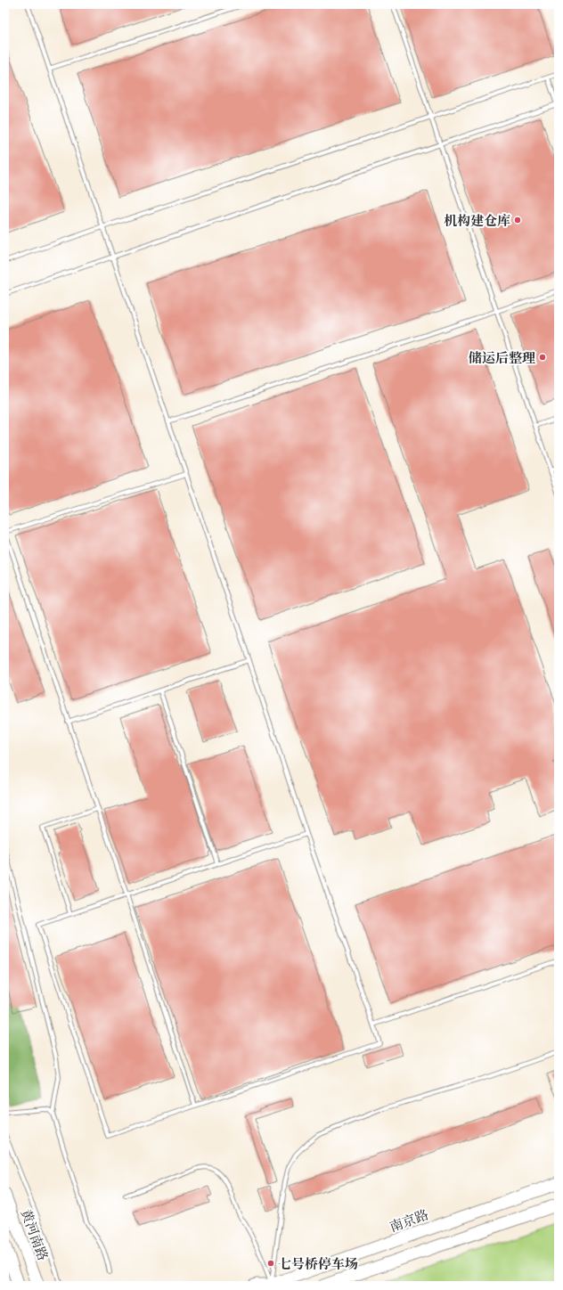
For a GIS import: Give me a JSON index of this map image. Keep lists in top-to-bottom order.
{
  "streets": {
    "main road": ["南京路", "黄河南路"]
  },
  "places": ["机构建仓库", "储运后整理", "七号桥停车场"]
}
